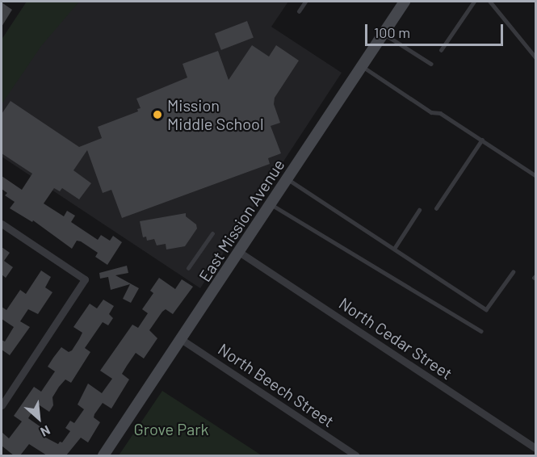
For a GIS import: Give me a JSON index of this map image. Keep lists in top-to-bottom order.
{
  "streets": {
    "main road": ["East Mission Avenue"],
    "street": ["North Cedar Street", "North Beech Street"]
  },
  "crossings": [
    ["East Mission Avenue", "North Cedar Street"],
    ["East Mission Avenue", "North Beech Street"]
  ],
  "parks": ["Grove Park"],
  "places": ["Mission Middle School"],
  "scale_bar": "100 m",
  "north": "bottom right"
}
